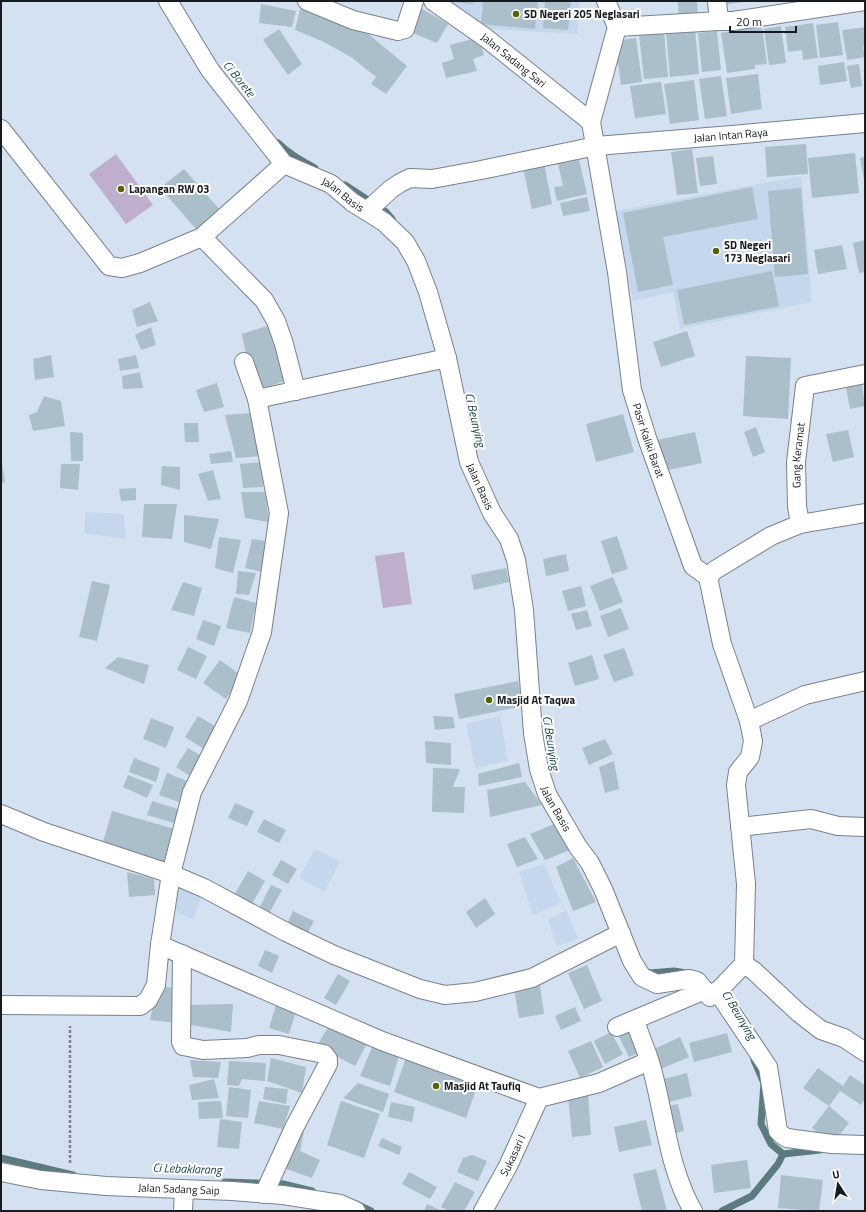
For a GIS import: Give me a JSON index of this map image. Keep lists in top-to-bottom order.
{
  "streets": {
    "street": [
      "Jalan Sadang Sari",
      "Jalan Intan Raya",
      "Jalan Basis",
      "Pasir Kaliki Barat",
      "Gang Keramat",
      "Sukasari I",
      "Jalan Sadang Saip"
    ]
  },
  "crossings": [
    ["Jalan Sadang Sari", "Pasir Kaliki Barat"],
    ["Jalan Intan Raya", "Jalan Basis"],
    ["Jalan Intan Raya", "Pasir Kaliki Barat"]
  ],
  "water": ["Ci Borete", "Ci Beunying", "Ci Lebaklarang"],
  "places": [
    "SD Negeri 205 Neglasari",
    "Lapangan RW 03",
    "SD Negeri 173 Neglasari",
    "Masjid At Taqwa",
    "Masjid At Taufiq"
  ],
  "scale_bar": "20 m",
  "north": "top"
}
